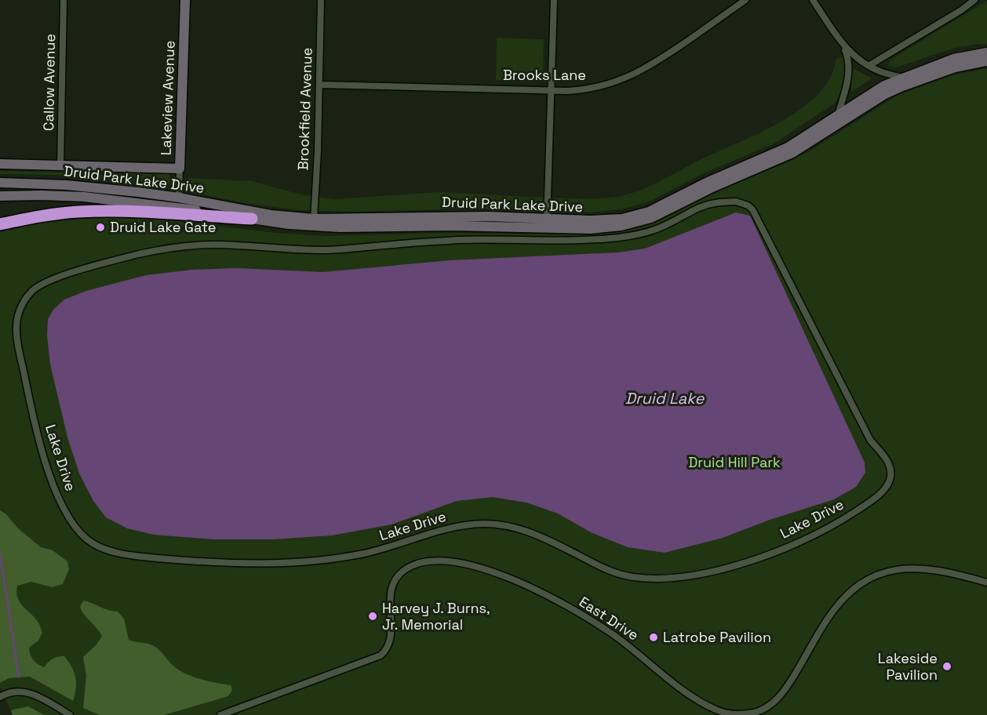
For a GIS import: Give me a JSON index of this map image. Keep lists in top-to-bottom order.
{
  "streets": {
    "main road": ["Lakeview Avenue", "Druid Park Lake Drive"],
    "street": [
      "Brooks Lane",
      "Callow Avenue",
      "Brookfield Avenue",
      "Lake Drive",
      "East Drive"
    ]
  },
  "crossings": [
    ["Brooks Lane", "Brookfield Avenue"],
    ["Callow Avenue", "Druid Park Lake Drive"],
    ["Lakeview Avenue", "Druid Park Lake Drive"],
    ["Brookfield Avenue", "Druid Park Lake Drive"]
  ],
  "water": ["Druid Lake"],
  "parks": ["Druid Hill Park"],
  "places": [
    "Druid Lake Gate",
    "Harvey J. Burns, Jr. Memorial",
    "Latrobe Pavilion",
    "Lakeside Pavilion"
  ]
}
